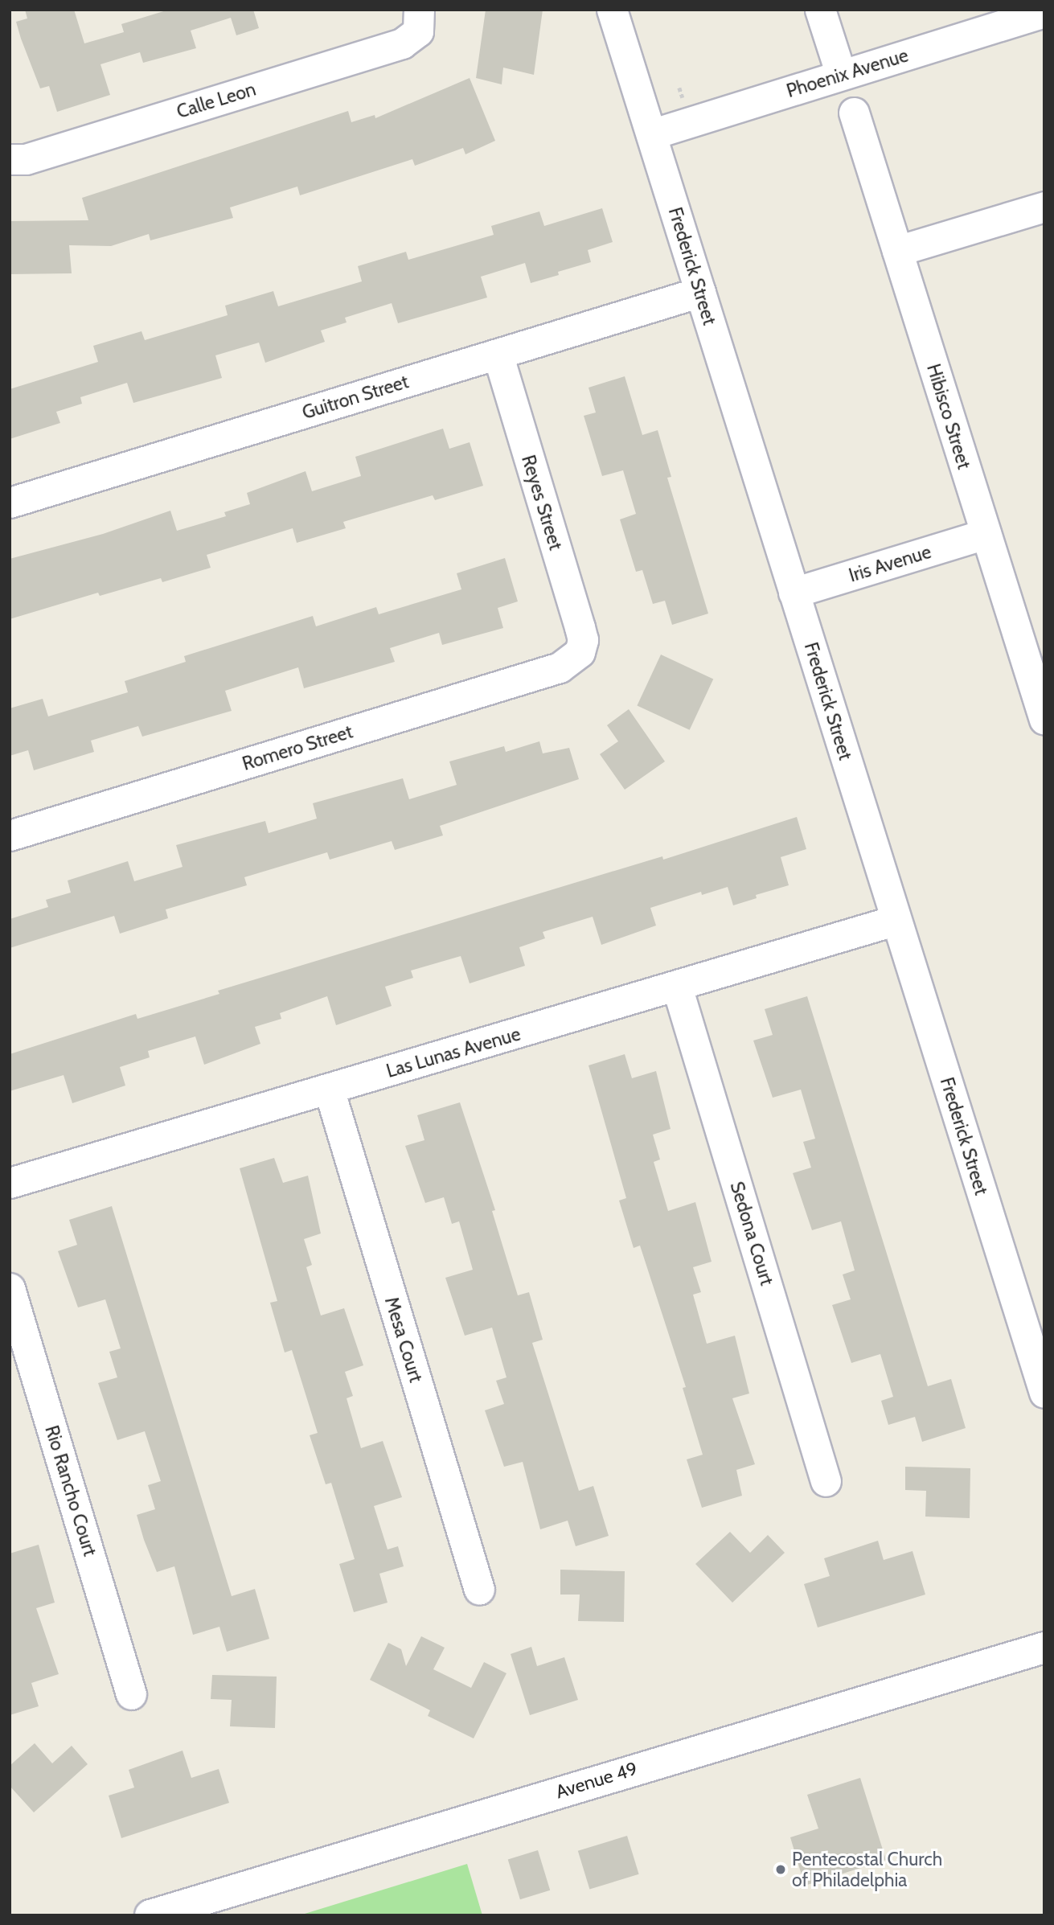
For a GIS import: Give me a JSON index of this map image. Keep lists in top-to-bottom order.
{
  "streets": {
    "street": [
      "Phoenix Avenue",
      "Calle Leon",
      "Frederick Street",
      "Guitron Street",
      "Hibisco Street",
      "Reyes Street",
      "Iris Avenue",
      "Romero Street",
      "Las Lunas Avenue",
      "Sedona Court",
      "Mesa Court",
      "Rio Rancho Court",
      "Avenue 49"
    ]
  },
  "crossings": [
    ["Phoenix Avenue", "Frederick Street"],
    ["Frederick Street", "Guitron Street"],
    ["Frederick Street", "Iris Avenue"],
    ["Frederick Street", "Las Lunas Avenue"],
    ["Guitron Street", "Reyes Street"],
    ["Hibisco Street", "Iris Avenue"],
    ["Reyes Street", "Romero Street"],
    ["Las Lunas Avenue", "Sedona Court"],
    ["Las Lunas Avenue", "Mesa Court"]
  ],
  "places": ["Pentecostal Church of Philadelphia"]
}
